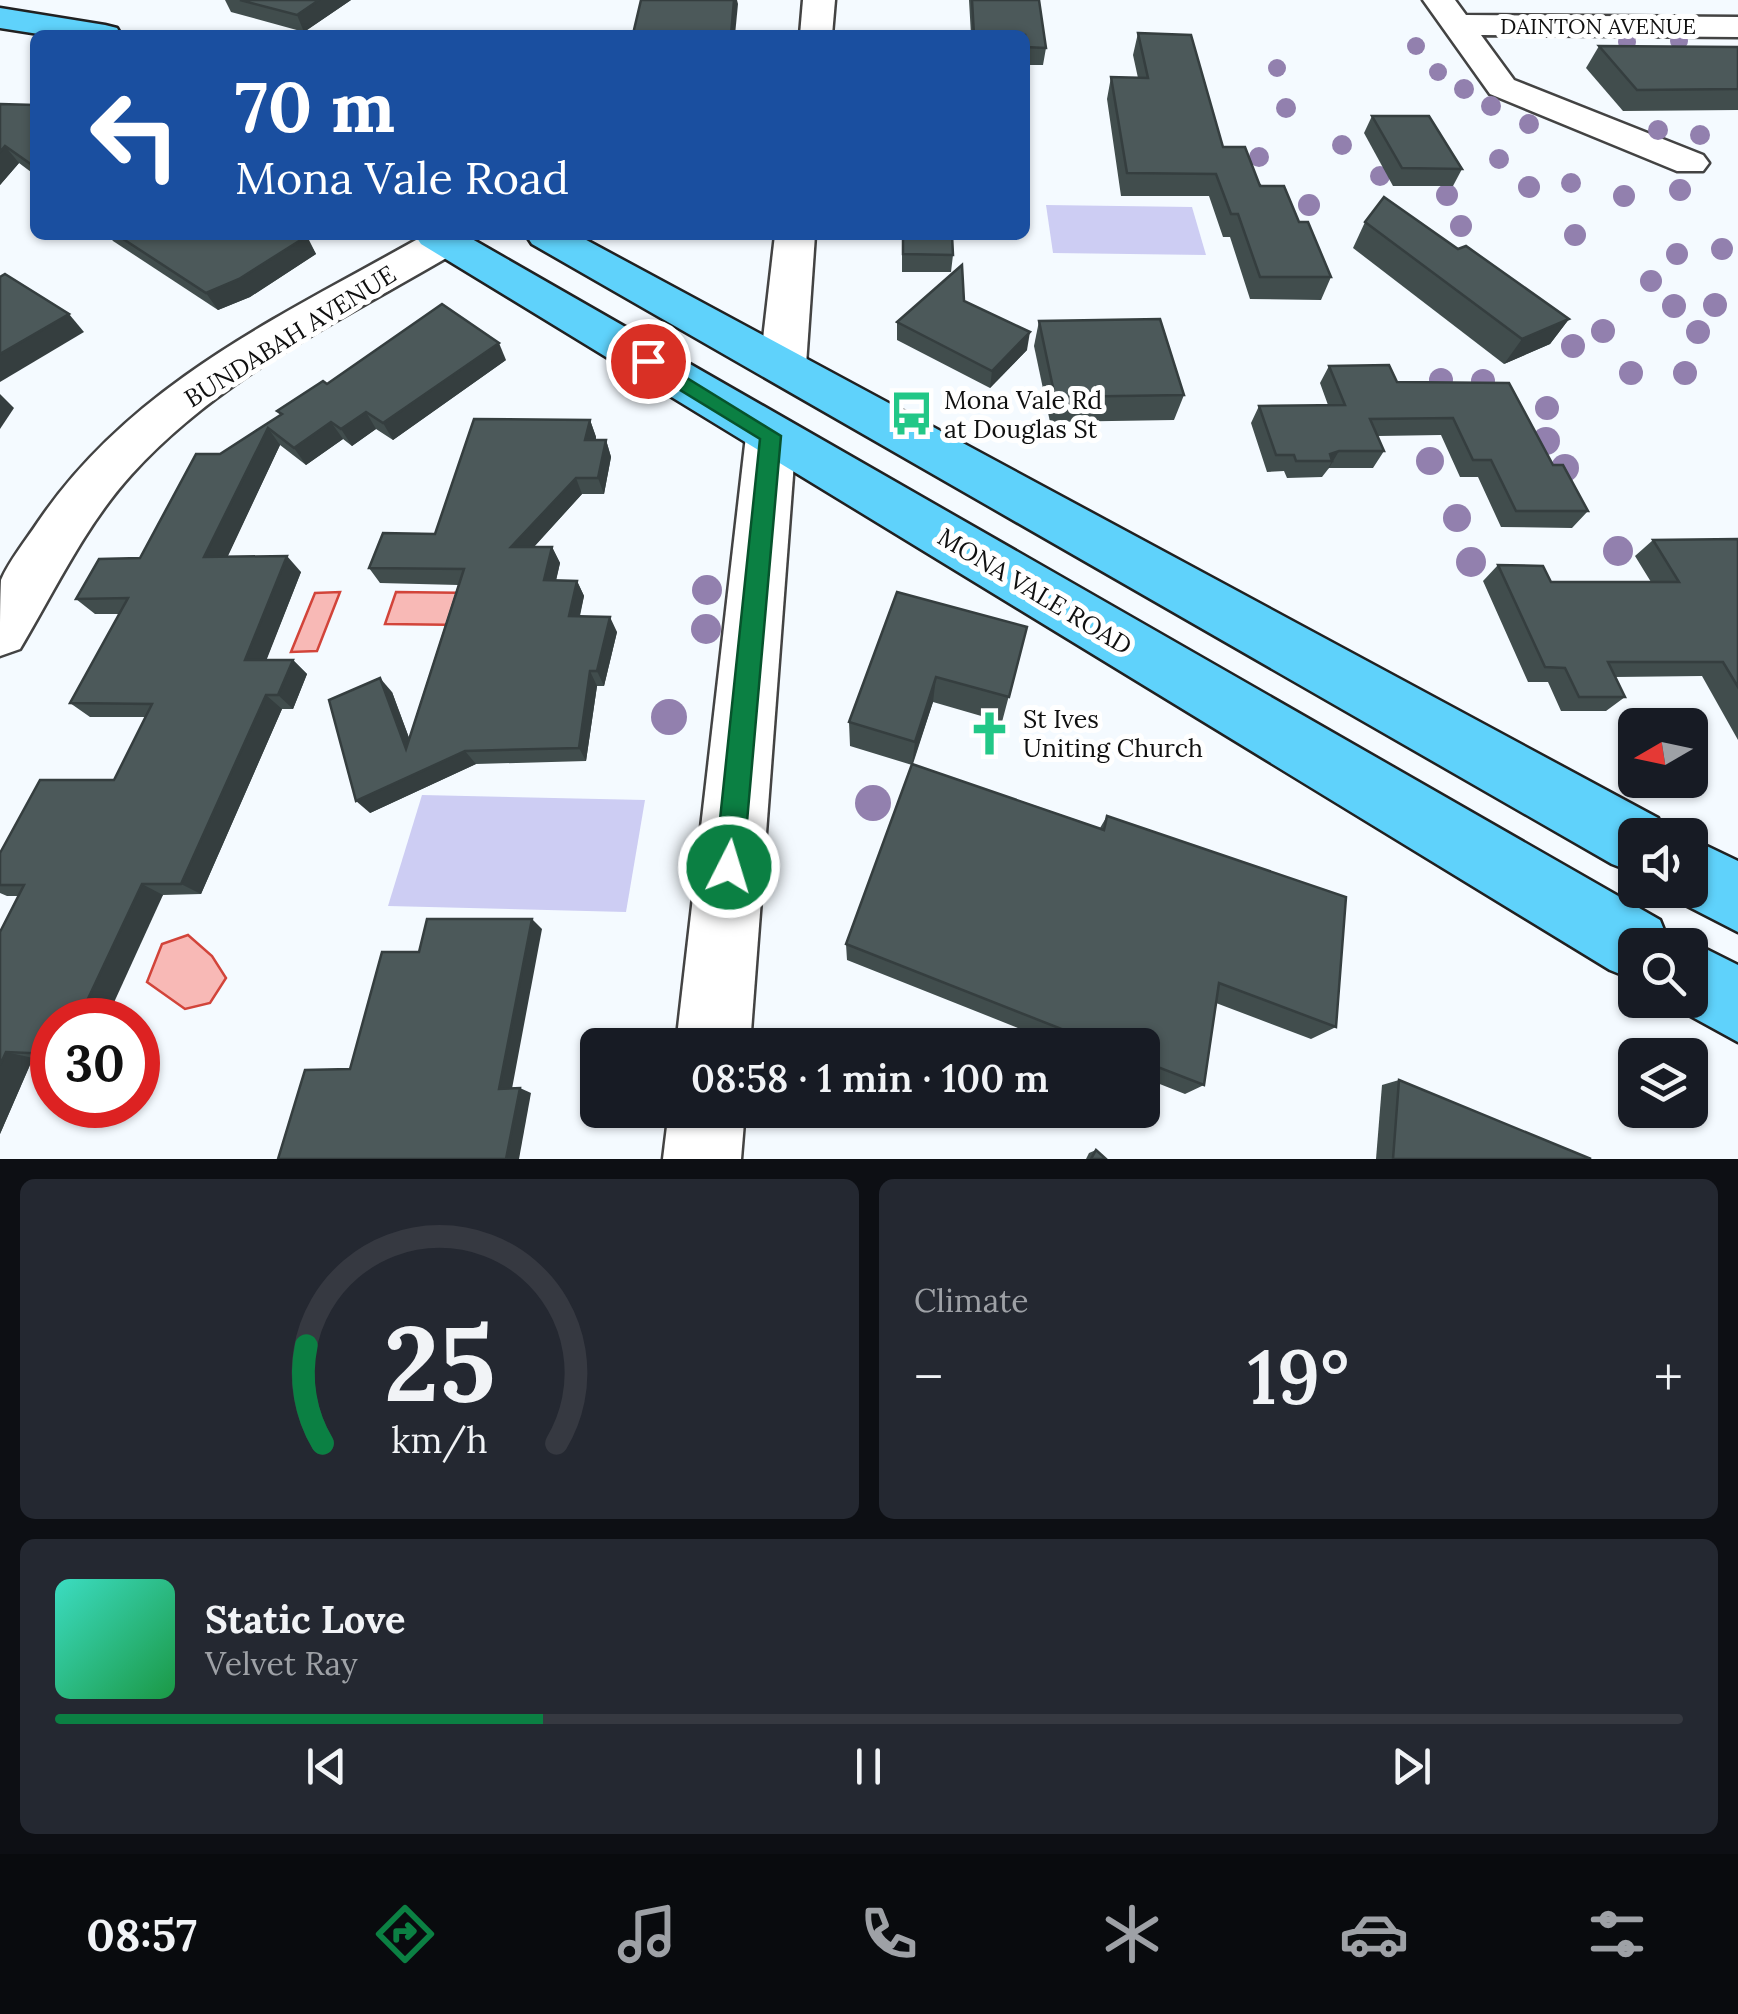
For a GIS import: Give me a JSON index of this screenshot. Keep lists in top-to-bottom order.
{
  "streets": {
    "highway": ["MONA VALE ROAD"],
    "street": ["DAINTON AVENUE", "BUNDABAH AVENUE"]
  },
  "places": {
    "bus stop": ["Mona Vale Rd at Douglas St"],
    "church": ["St Ives Uniting Church"]
  },
  "north": "left",
  "page": {
    "turn": ["70 m", "Mona Vale Road"],
    "limit": "30",
    "trip": "08:58 · 1 min · 100 m",
    "tile": "Climate",
    "heat": ["−", "19°", "+"],
    "song": ["Static Love", "Velvet Ray"],
    "tabs": "08:57",
    "gauge": ["25", "km/h"]
  }
}
